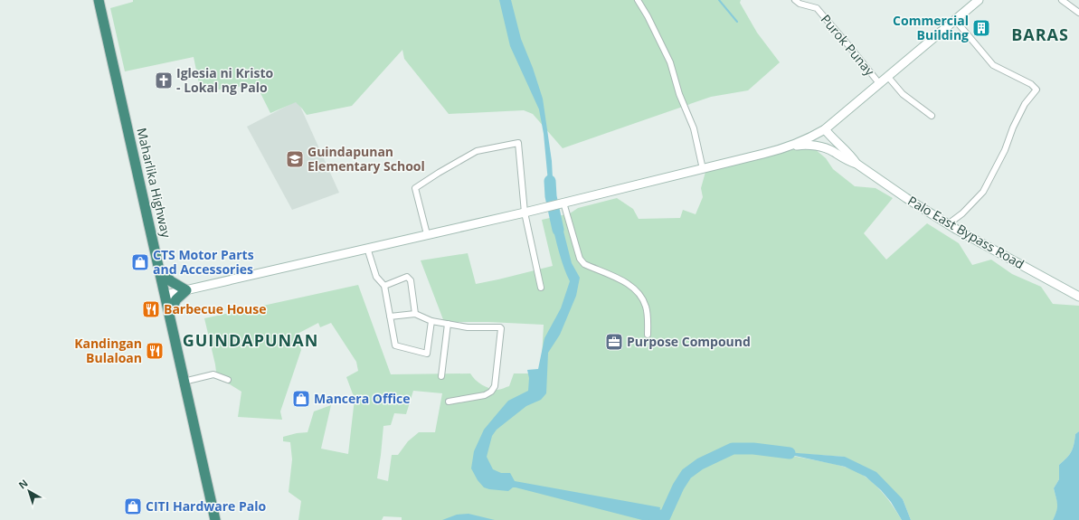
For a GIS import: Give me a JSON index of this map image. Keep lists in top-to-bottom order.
{
  "streets": {
    "highway": ["Maharlika Highway"],
    "main road": ["Palo East Bypass Road"],
    "street": ["Purok Punay"]
  },
  "districts": ["BARAS", "GUINDAPUNAN"],
  "places": {
    "building": ["Commercial Building"],
    "church": ["Iglesia ni Kristo - Lokal ng Palo"],
    "school or university": ["Guindapunan Elementary School"],
    "shop": ["CTS Motor Parts and Accessories", "Mancera Office", "CITI Hardware Palo"],
    "restaurant": ["Barbecue House", "Kandingan Bulaloan"],
    "office": ["Purpose Compound"]
  },
  "north": "top left"
}
